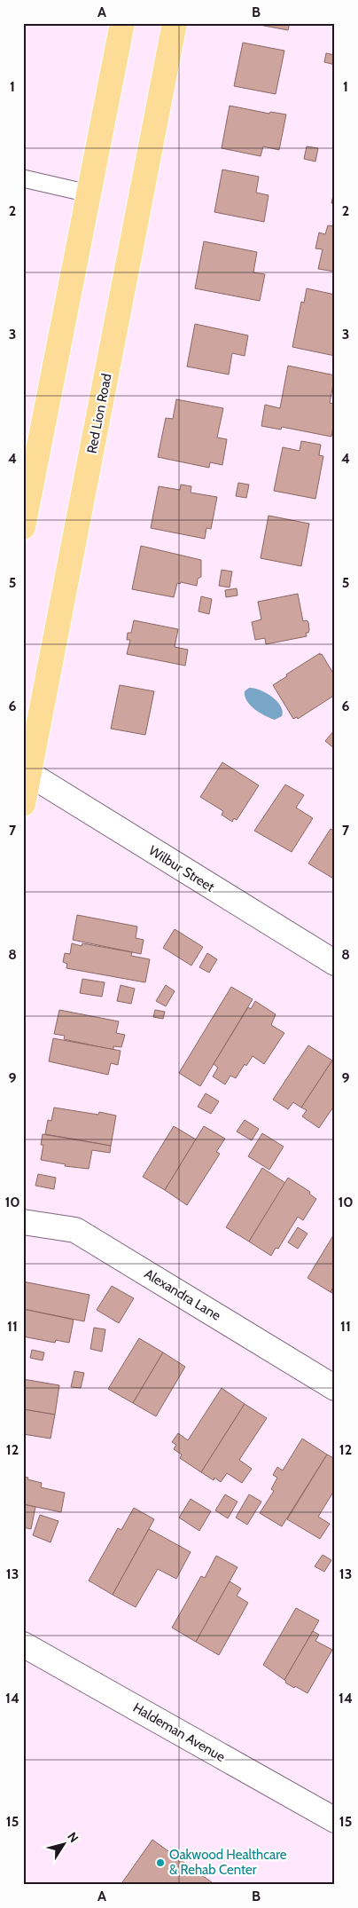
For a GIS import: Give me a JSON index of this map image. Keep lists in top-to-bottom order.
{
  "streets": {
    "main road": ["Red Lion Road"],
    "street": ["Wilbur Street", "Alexandra Lane", "Haldeman Avenue"]
  },
  "crossings": [
    ["Red Lion Road", "Wilbur Street"]
  ],
  "places": ["Oakwood Healthcare & Rehab Center"],
  "north": "top right",
  "grid": {
    "columns": ["A", "B"],
    "rows": [
      "1",
      "2",
      "3",
      "4",
      "5",
      "6",
      "7",
      "8",
      "9",
      "10",
      "11",
      "12",
      "13",
      "14",
      "15"
    ]
  }
}
